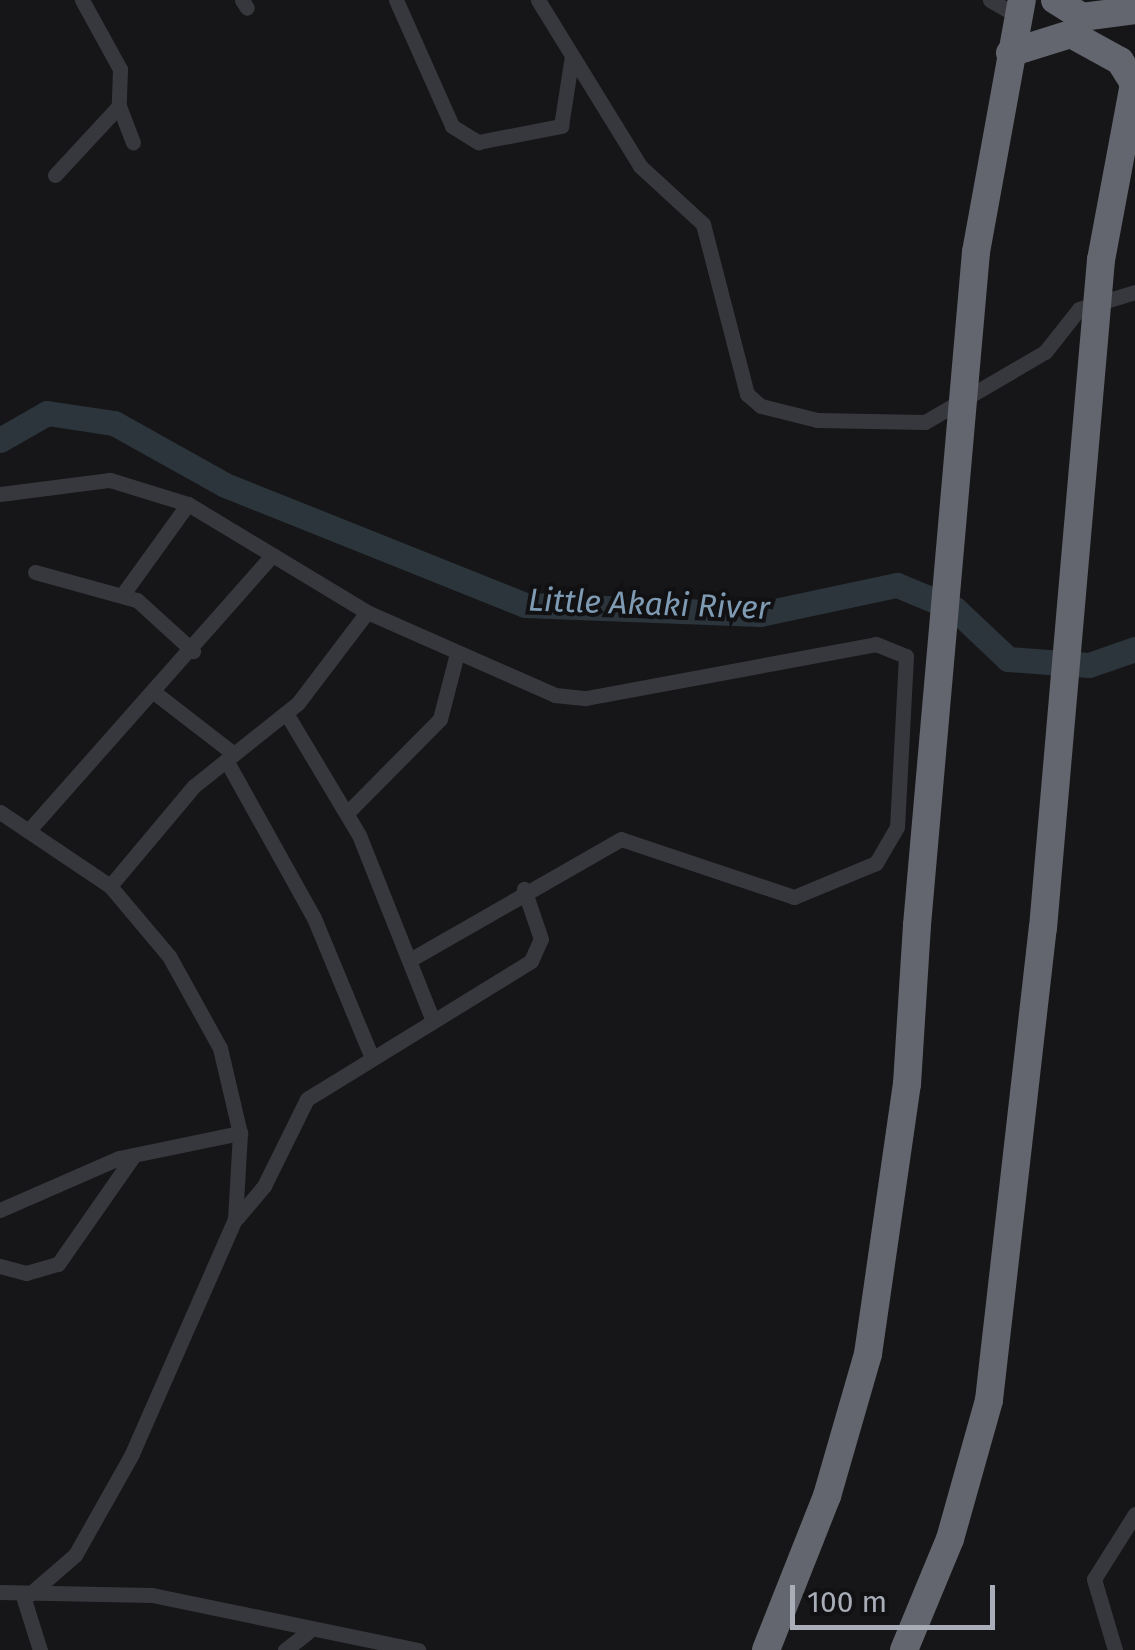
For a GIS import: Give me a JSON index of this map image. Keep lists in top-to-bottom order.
{
  "water": ["Little Akaki River"],
  "scale_bar": "100 m"
}
